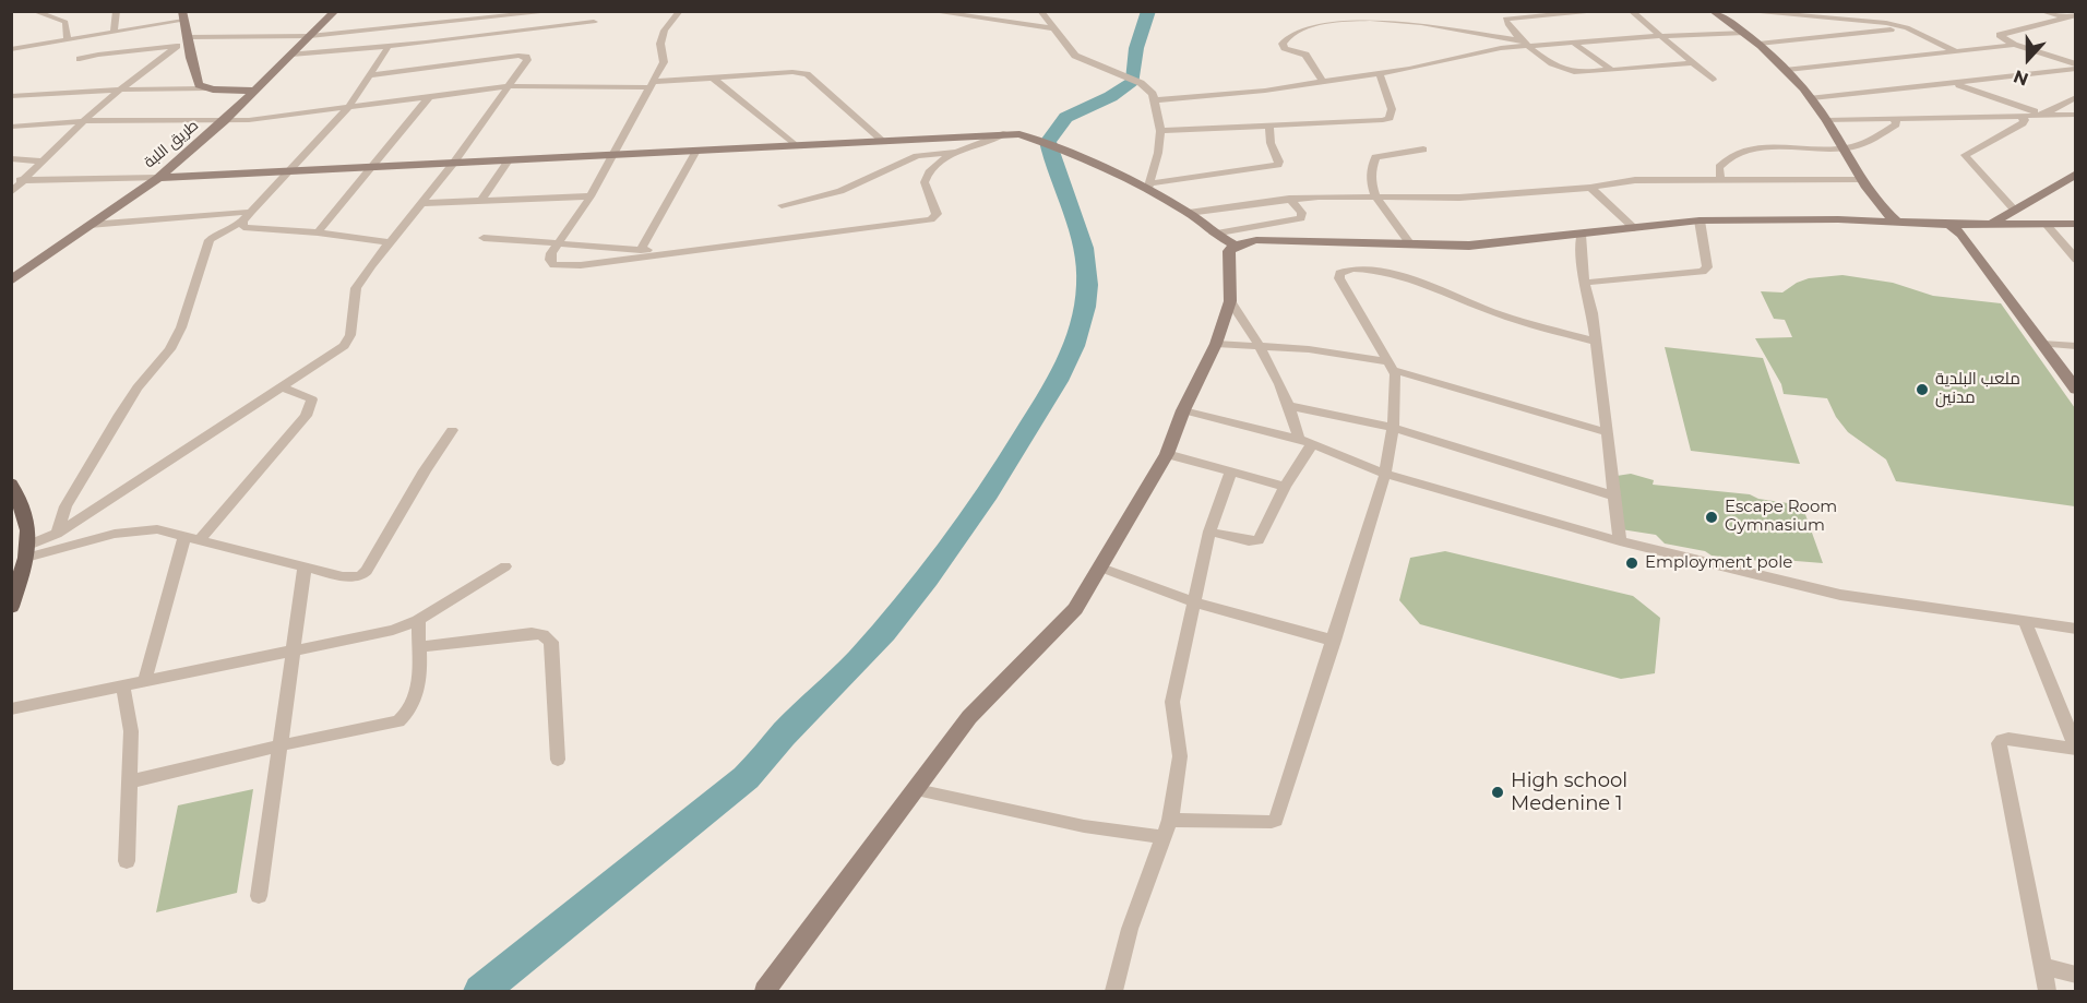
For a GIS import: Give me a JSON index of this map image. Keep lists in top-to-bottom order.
{
  "streets": {
    "street": ["طريق اللبة"]
  },
  "places": [
    "ملعب البلدية مدنين",
    "Escape Room Gymnasium",
    "Employment pole",
    "High school Medenine 1"
  ],
  "north": "bottom"
}
